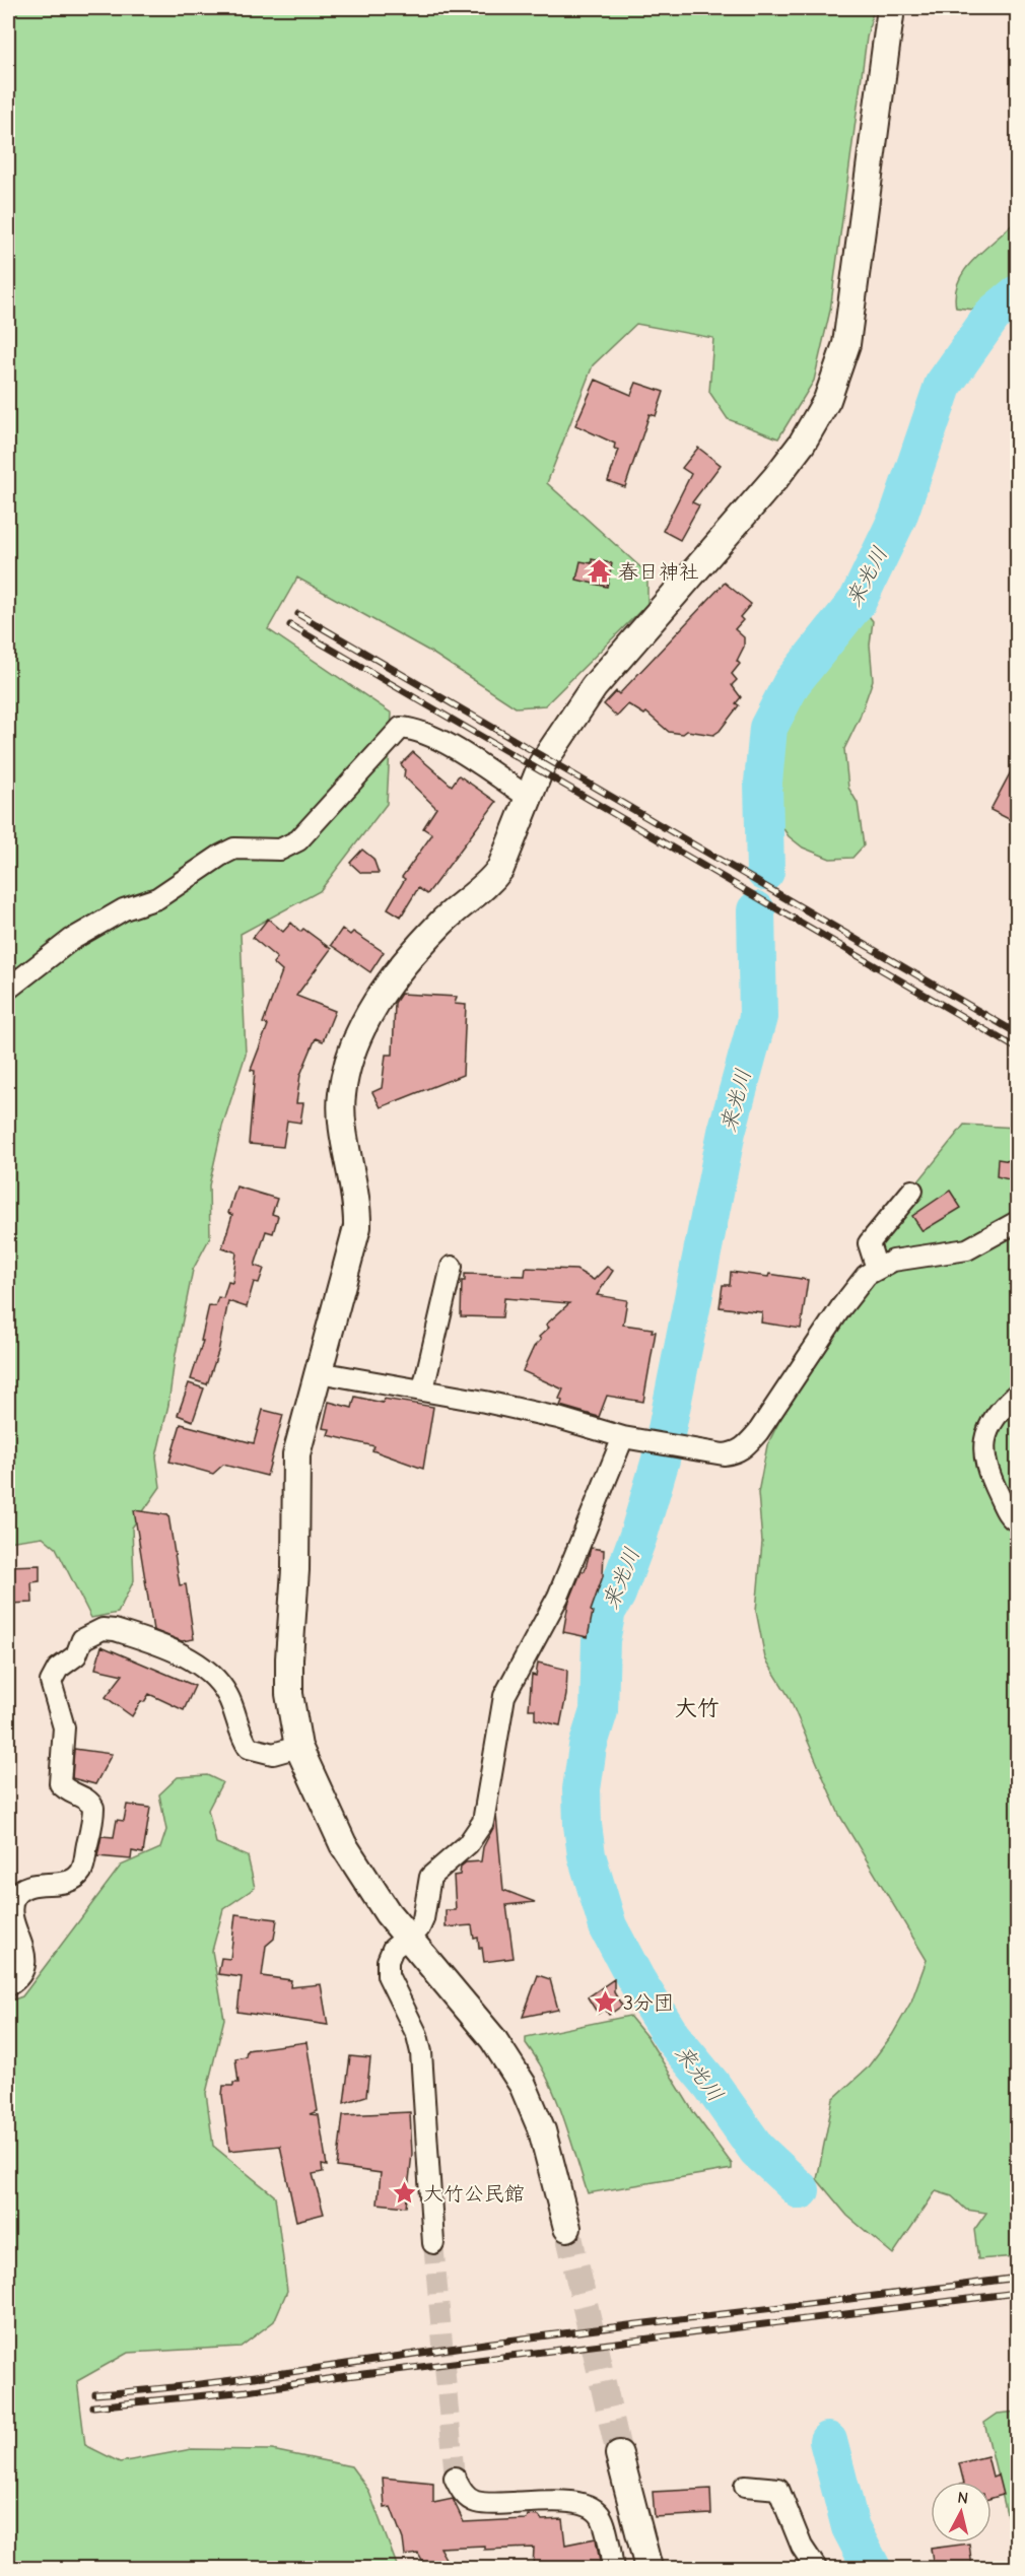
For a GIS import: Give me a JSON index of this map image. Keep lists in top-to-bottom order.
{
  "districts": ["大竹"],
  "water": ["来光川"],
  "places": {
    "temple": ["春日神社"],
    "place": ["3分団", "大竹公民館"]
  },
  "north": "top"
}
